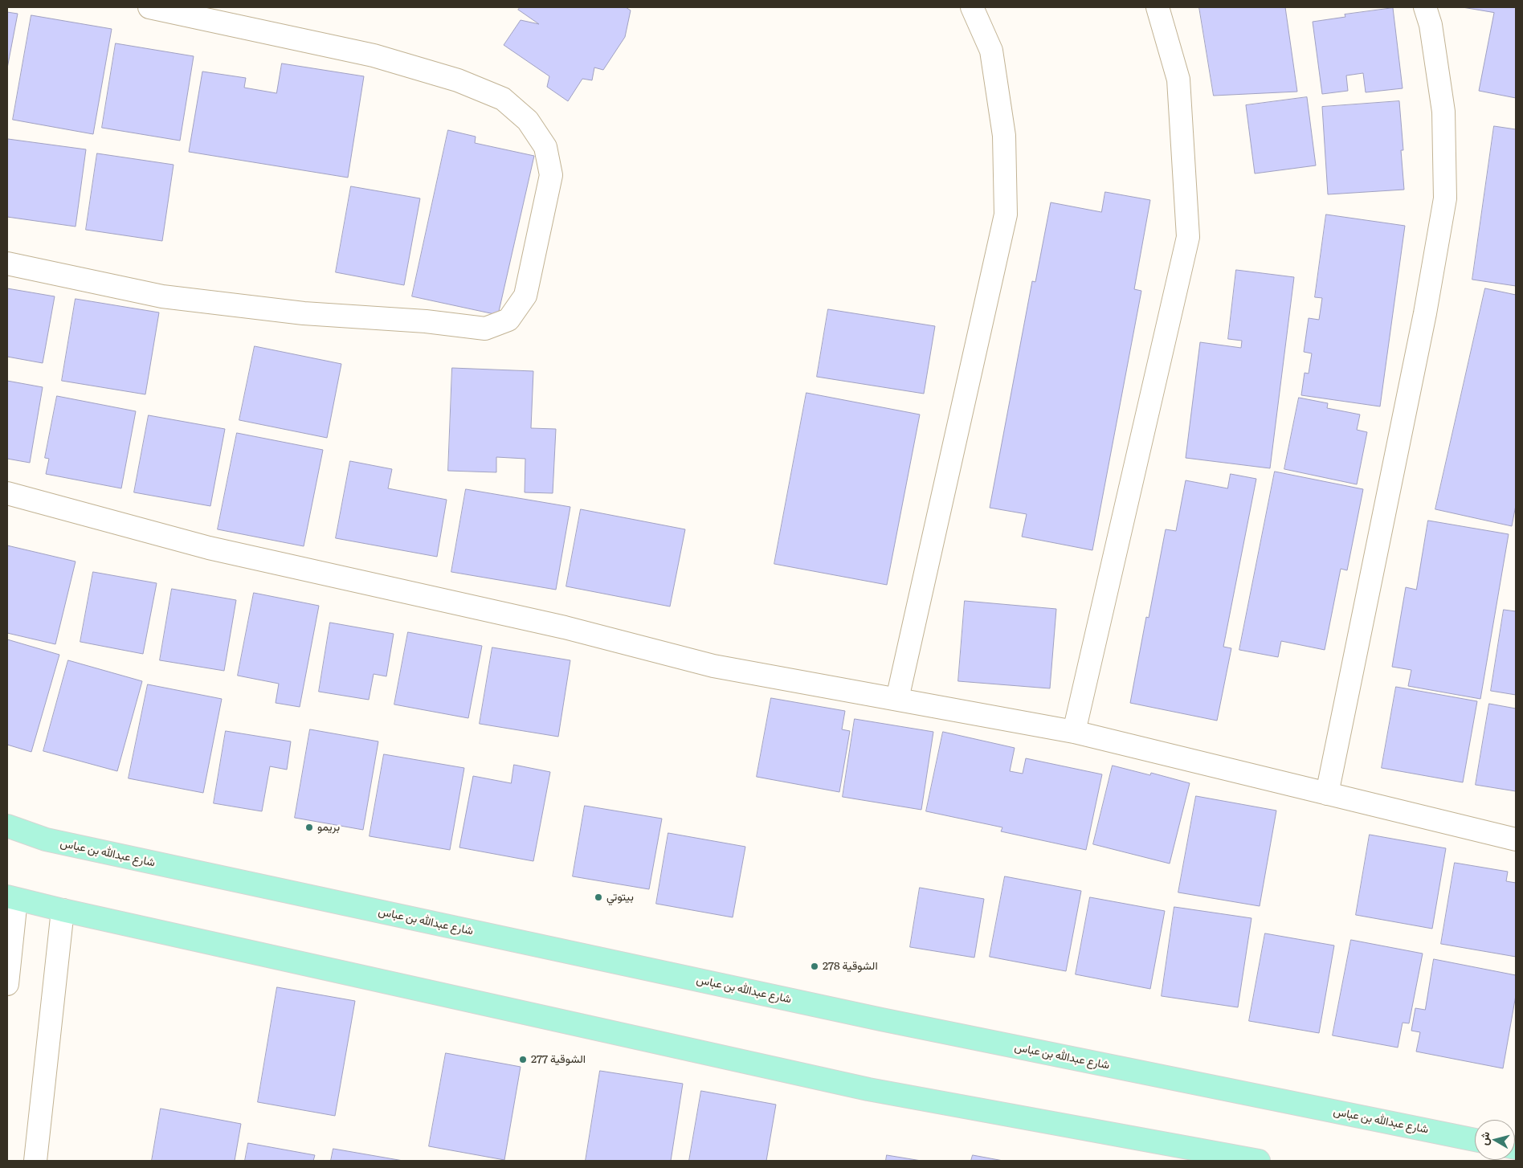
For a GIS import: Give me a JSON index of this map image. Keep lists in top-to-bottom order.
{
  "streets": {
    "main road": ["شارع عبدالله بن عباس"]
  },
  "places": [
    "بريمو",
    "بيتوتي",
    "الشوقية 278",
    "الشوقية 277"
  ],
  "north": "left"
}
